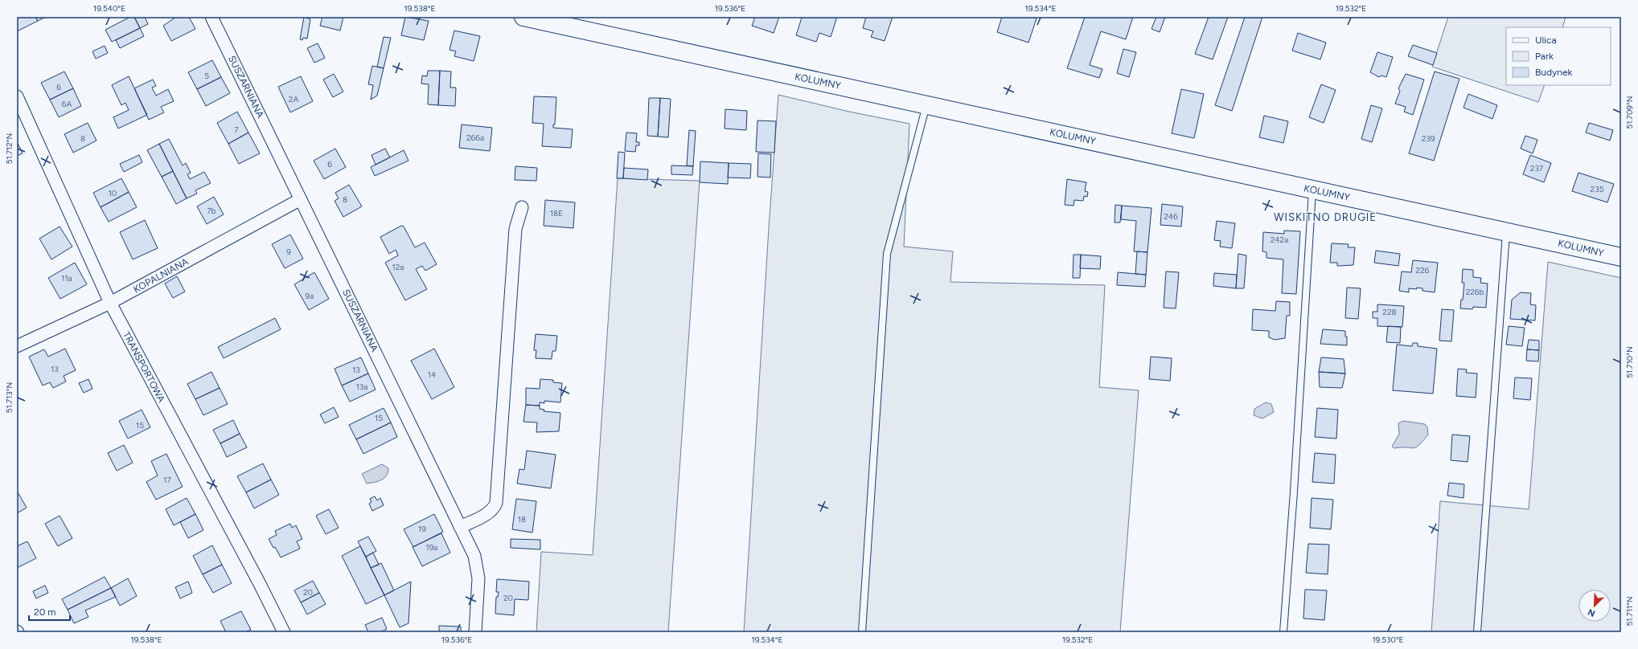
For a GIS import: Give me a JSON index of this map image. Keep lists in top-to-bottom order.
{
  "streets": {
    "street": [
      "KOLUMNY",
      "SUSZARNIANA",
      "KOPALNIANA",
      "TRANSPORTOWA"
    ]
  },
  "crossings": [
    ["SUSZARNIANA", "KOPALNIANA"],
    ["KOPALNIANA", "TRANSPORTOWA"]
  ],
  "districts": ["WISKITNO DRUGIE"],
  "house_numbers": [
    "5",
    "6",
    "2A",
    "6A",
    "7",
    "266a",
    "8",
    "239",
    "6",
    "237",
    "235",
    "10",
    "8",
    "7b",
    "18E",
    "246",
    "242a",
    "9",
    "12a",
    "226",
    "11a",
    "226b",
    "9a",
    "228",
    "13",
    "13",
    "14",
    "13a",
    "15",
    "15",
    "17",
    "18",
    "19",
    "19a",
    "20",
    "20"
  ],
  "legend": ["Ulica", "Park", "Budynek"],
  "scale_bar": "20 m",
  "north": "bottom left",
  "coordinates": [
    "19.540°E",
    "19.538°E",
    "19.536°E",
    "19.534°E",
    "19.532°E",
    "51.709°N",
    "51.712°N",
    "51.710°N",
    "51.713°N",
    "51.711°N",
    "19.530°E"
  ]
}
